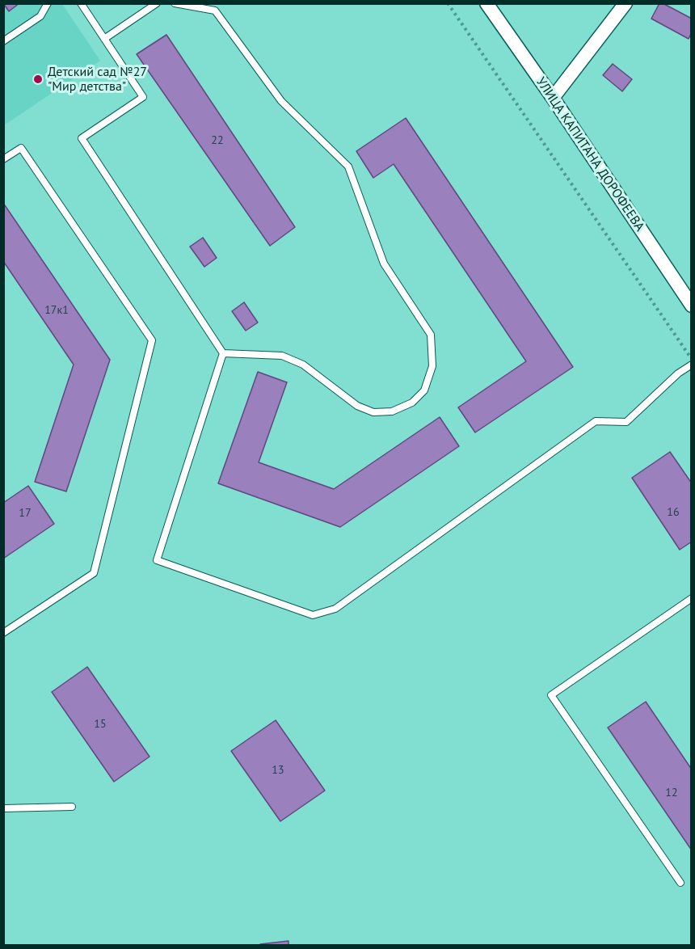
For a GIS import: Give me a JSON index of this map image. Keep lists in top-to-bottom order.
{
  "streets": {
    "street": ["УЛИЦА КАПИТАНА ДОРОФЕЕВА"]
  },
  "places": ["Детский сад №27 \"Мир детства\""],
  "house_numbers": [
    "22",
    "17к1",
    "16",
    "17",
    "15",
    "13",
    "12"
  ]
}
